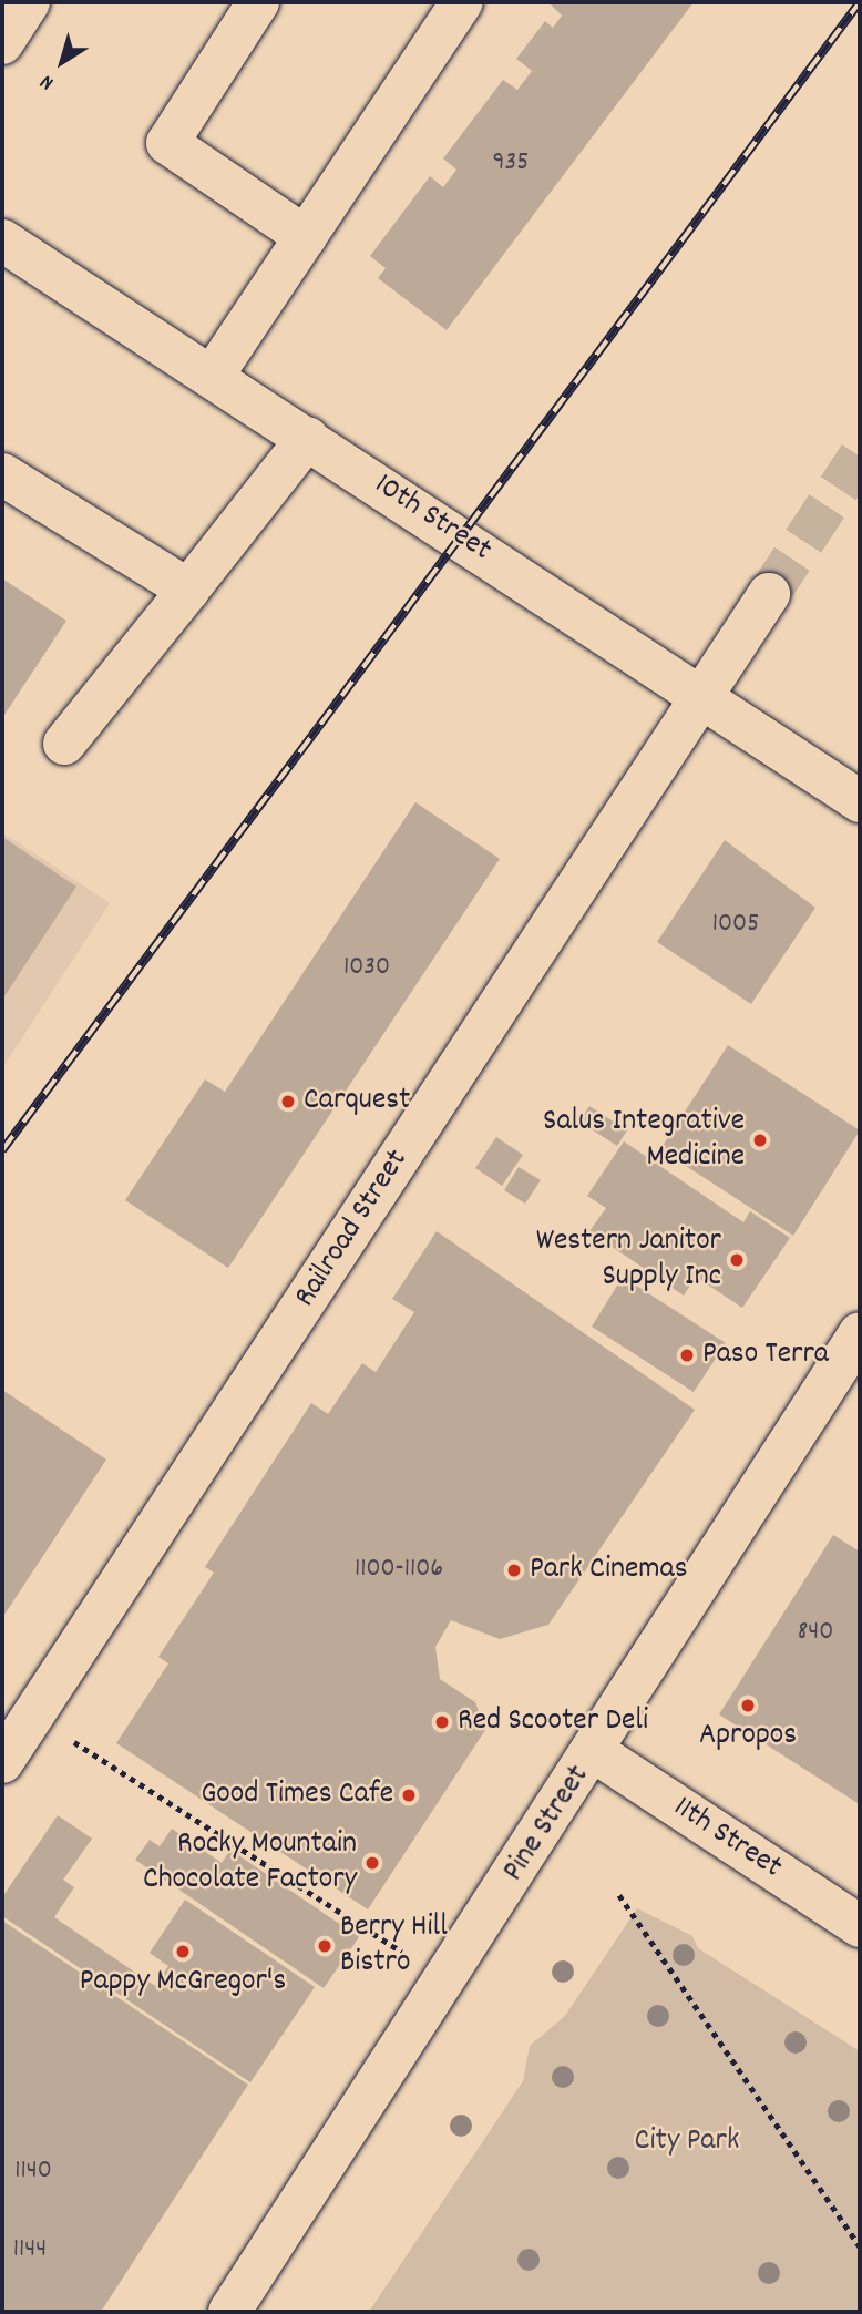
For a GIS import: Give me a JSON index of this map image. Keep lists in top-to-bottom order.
{
  "streets": {
    "street": [
      "10th Street",
      "Railroad Street",
      "Pine Street",
      "11th Street"
    ]
  },
  "crossings": [
    ["10th Street", "Railroad Street"],
    ["Pine Street", "11th Street"]
  ],
  "parks": ["City Park"],
  "places": [
    "Carquest",
    "Salus Integrative Medicine",
    "Western Janitor Supply Inc",
    "Paso Terra",
    "Park Cinemas",
    "Apropos",
    "Red Scooter Deli",
    "Good Times Cafe",
    "Rocky Mountain Chocolate Factory",
    "Berry Hill Bistro",
    "Pappy McGregor's"
  ],
  "house_numbers": [
    "935",
    "1005",
    "1030",
    "1100-1106",
    "840",
    "1140",
    "1144"
  ],
  "north": "bottom left"
}
